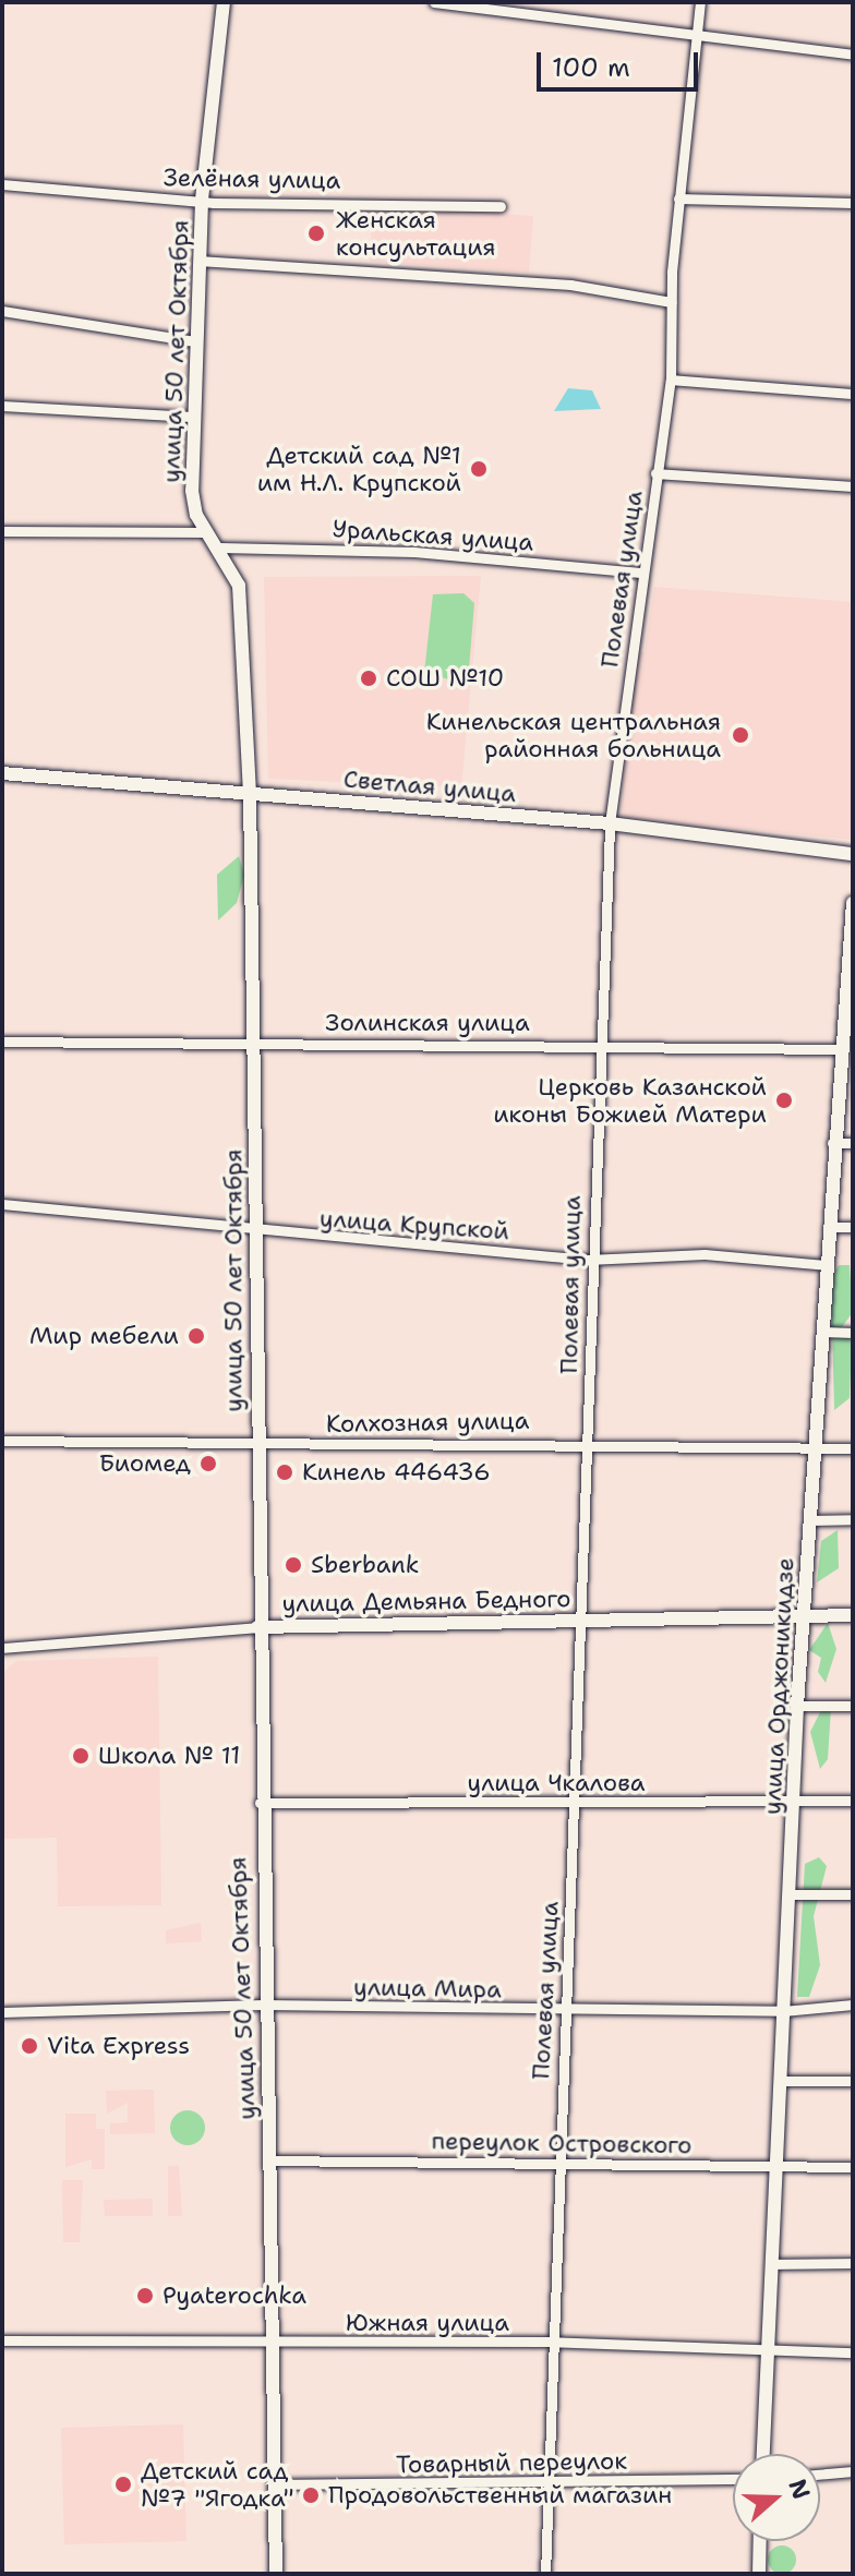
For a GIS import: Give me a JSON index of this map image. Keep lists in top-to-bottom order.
{
  "streets": {
    "main road": [
      "улица 50 лет Октября",
      "Светлая улица",
      "улица Демьяна Бедного",
      "улица Орджоникидзе"
    ],
    "street": [
      "Зелёная улица",
      "Уральская улица",
      "Полевая улица",
      "Золинская улица",
      "улица Крупской",
      "Колхозная улица",
      "улица Чкалова",
      "улица Мира",
      "переулок Островского",
      "Южная улица",
      "Товарный переулок"
    ]
  },
  "crossings": [
    ["Зелёная улица", "улица 50 лет Октября"],
    ["улица 50 лет Октября", "Уральская улица"],
    ["улица 50 лет Октября", "Светлая улица"],
    ["улица 50 лет Октября", "Золинская улица"],
    ["улица 50 лет Октября", "улица Крупской"],
    ["улица 50 лет Октября", "Колхозная улица"],
    ["улица 50 лет Октября", "улица Демьяна Бедного"],
    ["улица 50 лет Октября", "улица Чкалова"],
    ["улица 50 лет Октября", "улица Мира"],
    ["улица 50 лет Октября", "переулок Островского"],
    ["улица 50 лет Октября", "Южная улица"],
    ["улица 50 лет Октября", "Товарный переулок"],
    ["Уральская улица", "Полевая улица"],
    ["Полевая улица", "Светлая улица"],
    ["Полевая улица", "Золинская улица"],
    ["Полевая улица", "улица Крупской"],
    ["Полевая улица", "Колхозная улица"],
    ["Полевая улица", "улица Демьяна Бедного"],
    ["Полевая улица", "улица Чкалова"],
    ["Полевая улица", "улица Мира"],
    ["Полевая улица", "переулок Островского"],
    ["Полевая улица", "Южная улица"],
    ["Полевая улица", "Товарный переулок"],
    ["Золинская улица", "улица Орджоникидзе"],
    ["улица Крупской", "улица Орджоникидзе"],
    ["Колхозная улица", "улица Орджоникидзе"],
    ["улица Демьяна Бедного", "улица Орджоникидзе"],
    ["улица Орджоникидзе", "улица Чкалова"],
    ["улица Орджоникидзе", "улица Мира"],
    ["улица Орджоникидзе", "переулок Островского"],
    ["улица Орджоникидзе", "Южная улица"]
  ],
  "places": [
    "Женская консультация",
    "Детский сад №1 им Н.Л. Крупской",
    "СОШ №10",
    "Кинельская центральная районная больница",
    "Церковь Казанской иконы Божией Матери",
    "Мир мебели",
    "Биомед",
    "Кинель 446436",
    "Sberbank",
    "Школа № 11",
    "Vita Express",
    "Pyaterochka",
    "Детский сад №7 \"Ягодка\"",
    "Продовольственный магазин"
  ],
  "scale_bar": "100 m",
  "north": "right"
}
